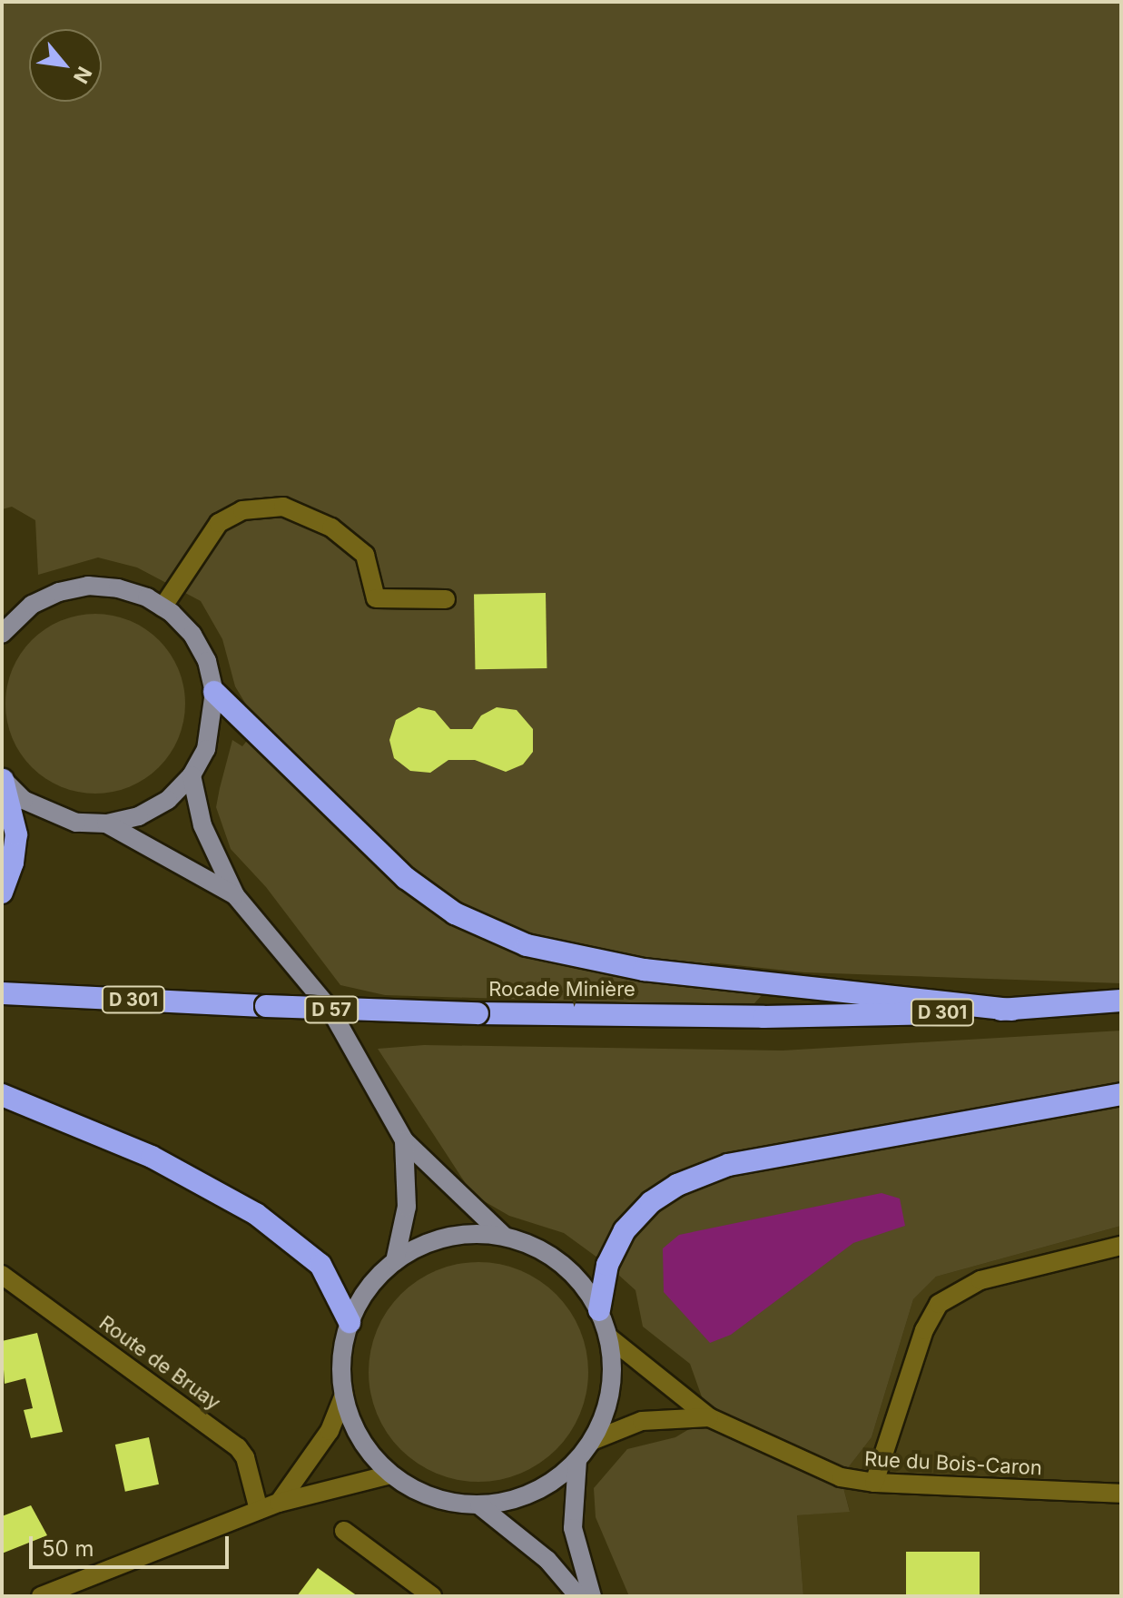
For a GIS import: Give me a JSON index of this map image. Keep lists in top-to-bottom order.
{
  "streets": {
    "highway": ["Rocade Minière", "D 301"],
    "main road": ["D 57"],
    "street": ["Route de Bruay", "Rue du Bois-Caron"]
  },
  "scale_bar": "50 m",
  "north": "bottom right"
}
